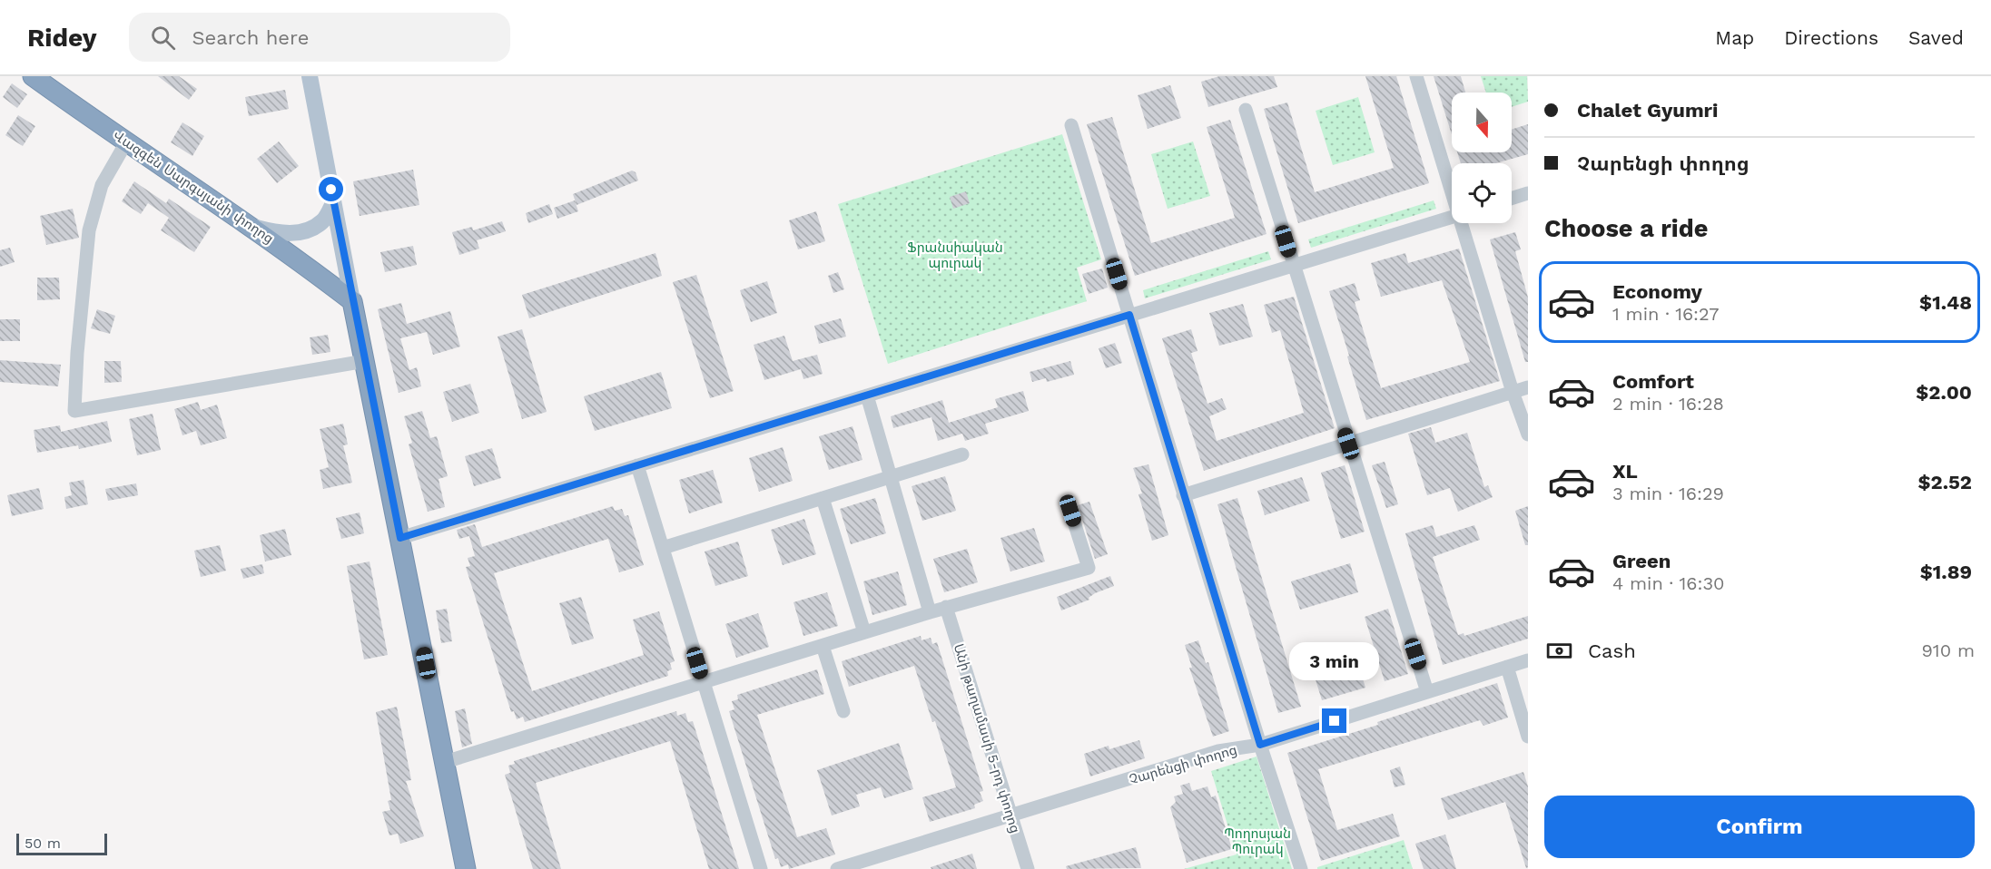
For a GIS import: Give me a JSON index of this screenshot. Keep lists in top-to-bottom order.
{
  "streets": {
    "highway": ["Վազգեն Սարգսյանի փողոց"],
    "street": ["Անի թաղամասի 5-րդ փողոց", "Չարենցի փողոց"]
  },
  "crossings": [
    ["Անի թաղամասի 5-րդ փողոց", "Չարենցի փողոց"]
  ],
  "parks": ["Ֆրանսիական պուրակ", "Պողոսյան Պուրակ"],
  "scale_bar": "50 m",
  "north": "bottom",
  "page": {
    "header": "Ridey",
    "search": "Search here",
    "nav": ["Map", "Directions", "Saved"],
    "banner": ["Chalet Gyumri", "Չարենցի փողոց"],
    "heading": "Choose a ride",
    "list": [
      {
        "name": "Economy",
        "note": "1 min · 16:27",
        "value": "$1.48"
      },
      {
        "name": "Comfort",
        "note": "2 min · 16:28",
        "value": "$2.00"
      },
      {
        "name": "XL",
        "note": "3 min · 16:29",
        "value": "$2.52"
      },
      {
        "name": "Green",
        "note": "4 min · 16:30",
        "value": "$1.89"
      }
    ],
    "pay": ["Cash", "910 m"],
    "bubble": "3 min",
    "buttons": "Confirm",
    "scale": "50 m"
  }
}
